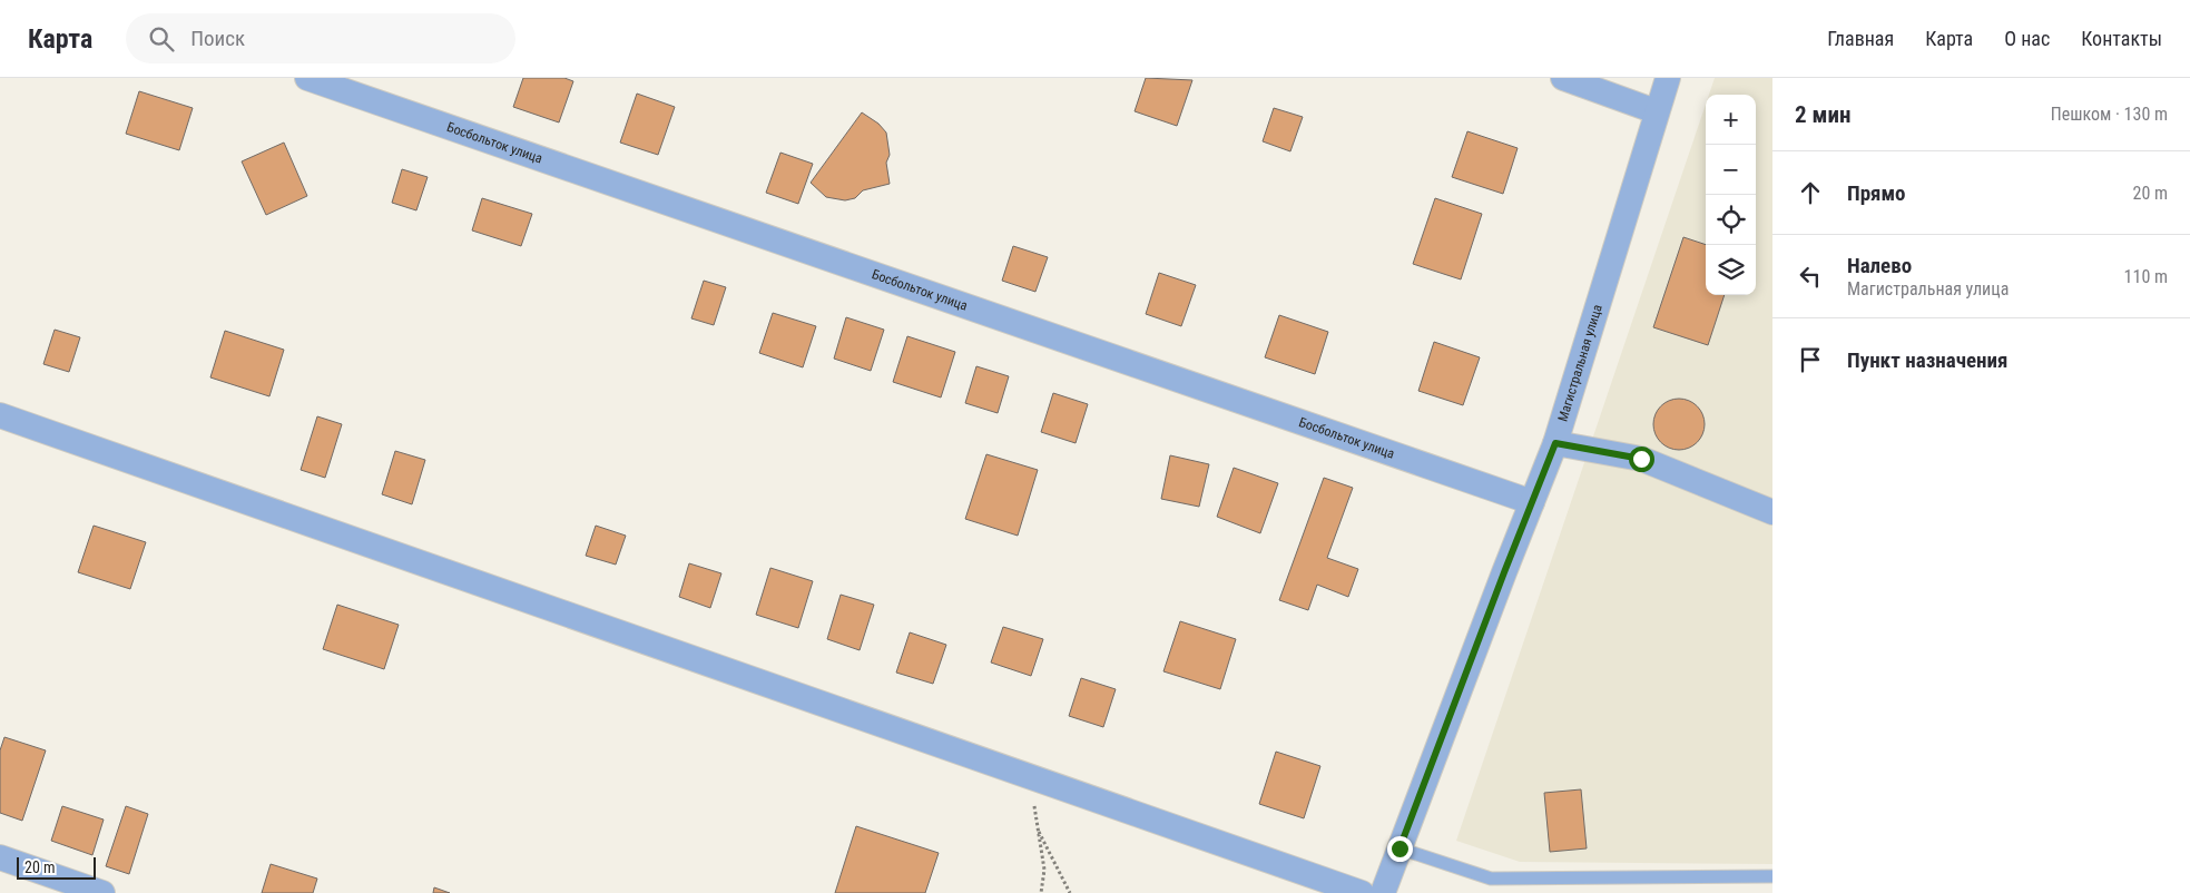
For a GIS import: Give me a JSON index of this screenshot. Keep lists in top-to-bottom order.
{
  "streets": {
    "street": ["Босбольток улица", "Магистральная улица"]
  },
  "crossings": [
    ["Босбольток улица", "Магистральная улица"]
  ],
  "scale_bar": "20 m",
  "page": {
    "header": "Карта",
    "search": "Поиск",
    "nav": [
      "Главная",
      "Карта",
      "О нас",
      "Контакты"
    ],
    "heading": ["2 мин", "Пешком · 130 m"],
    "map_buttons": ["+", "−"],
    "list": [
      ["Прямо", "20 m"],
      ["Налево", "Магистральная улица", "110 m"],
      "Пункт назначения"
    ],
    "scale": "20 m"
  }
}
